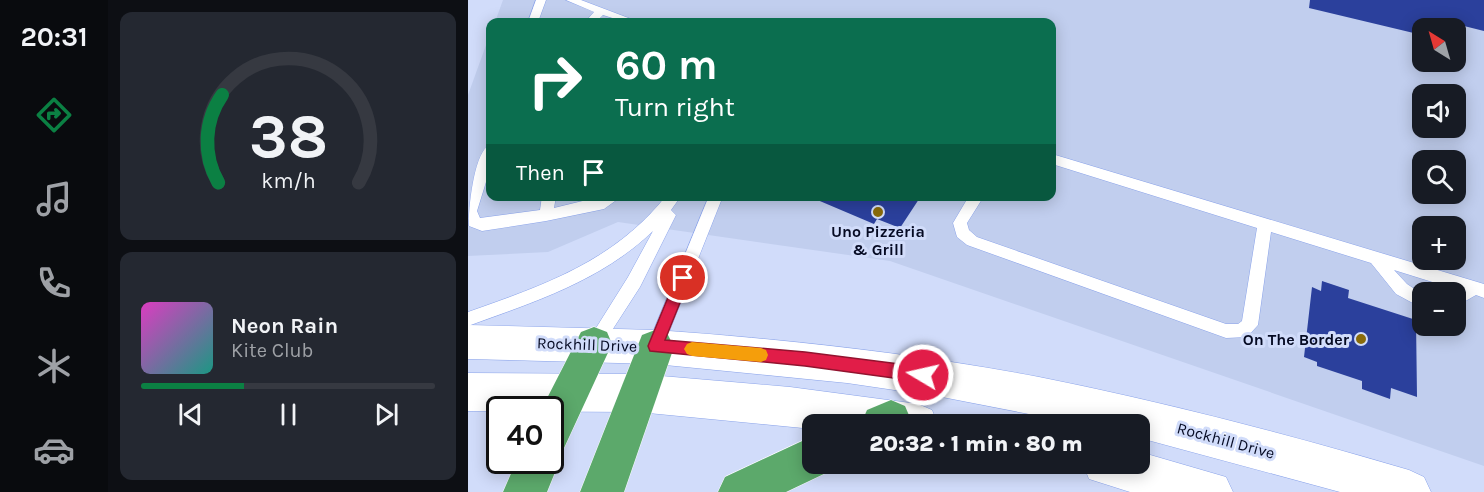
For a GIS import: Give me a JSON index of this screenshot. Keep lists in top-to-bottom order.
{
  "streets": {
    "street": ["Rockhill Drive"]
  },
  "places": ["Uno Pizzeria & Grill", "On The Border"],
  "north": "top left",
  "page": {
    "tabs": "20:31",
    "map_buttons": ["+", "−"],
    "turn": ["60 m", "Turn right"],
    "then": "Then",
    "song": ["Neon Rain", "Kite Club"],
    "limit": "40",
    "trip": "20:32 · 1 min · 80 m",
    "gauge": ["38", "km/h"]
  }
}
